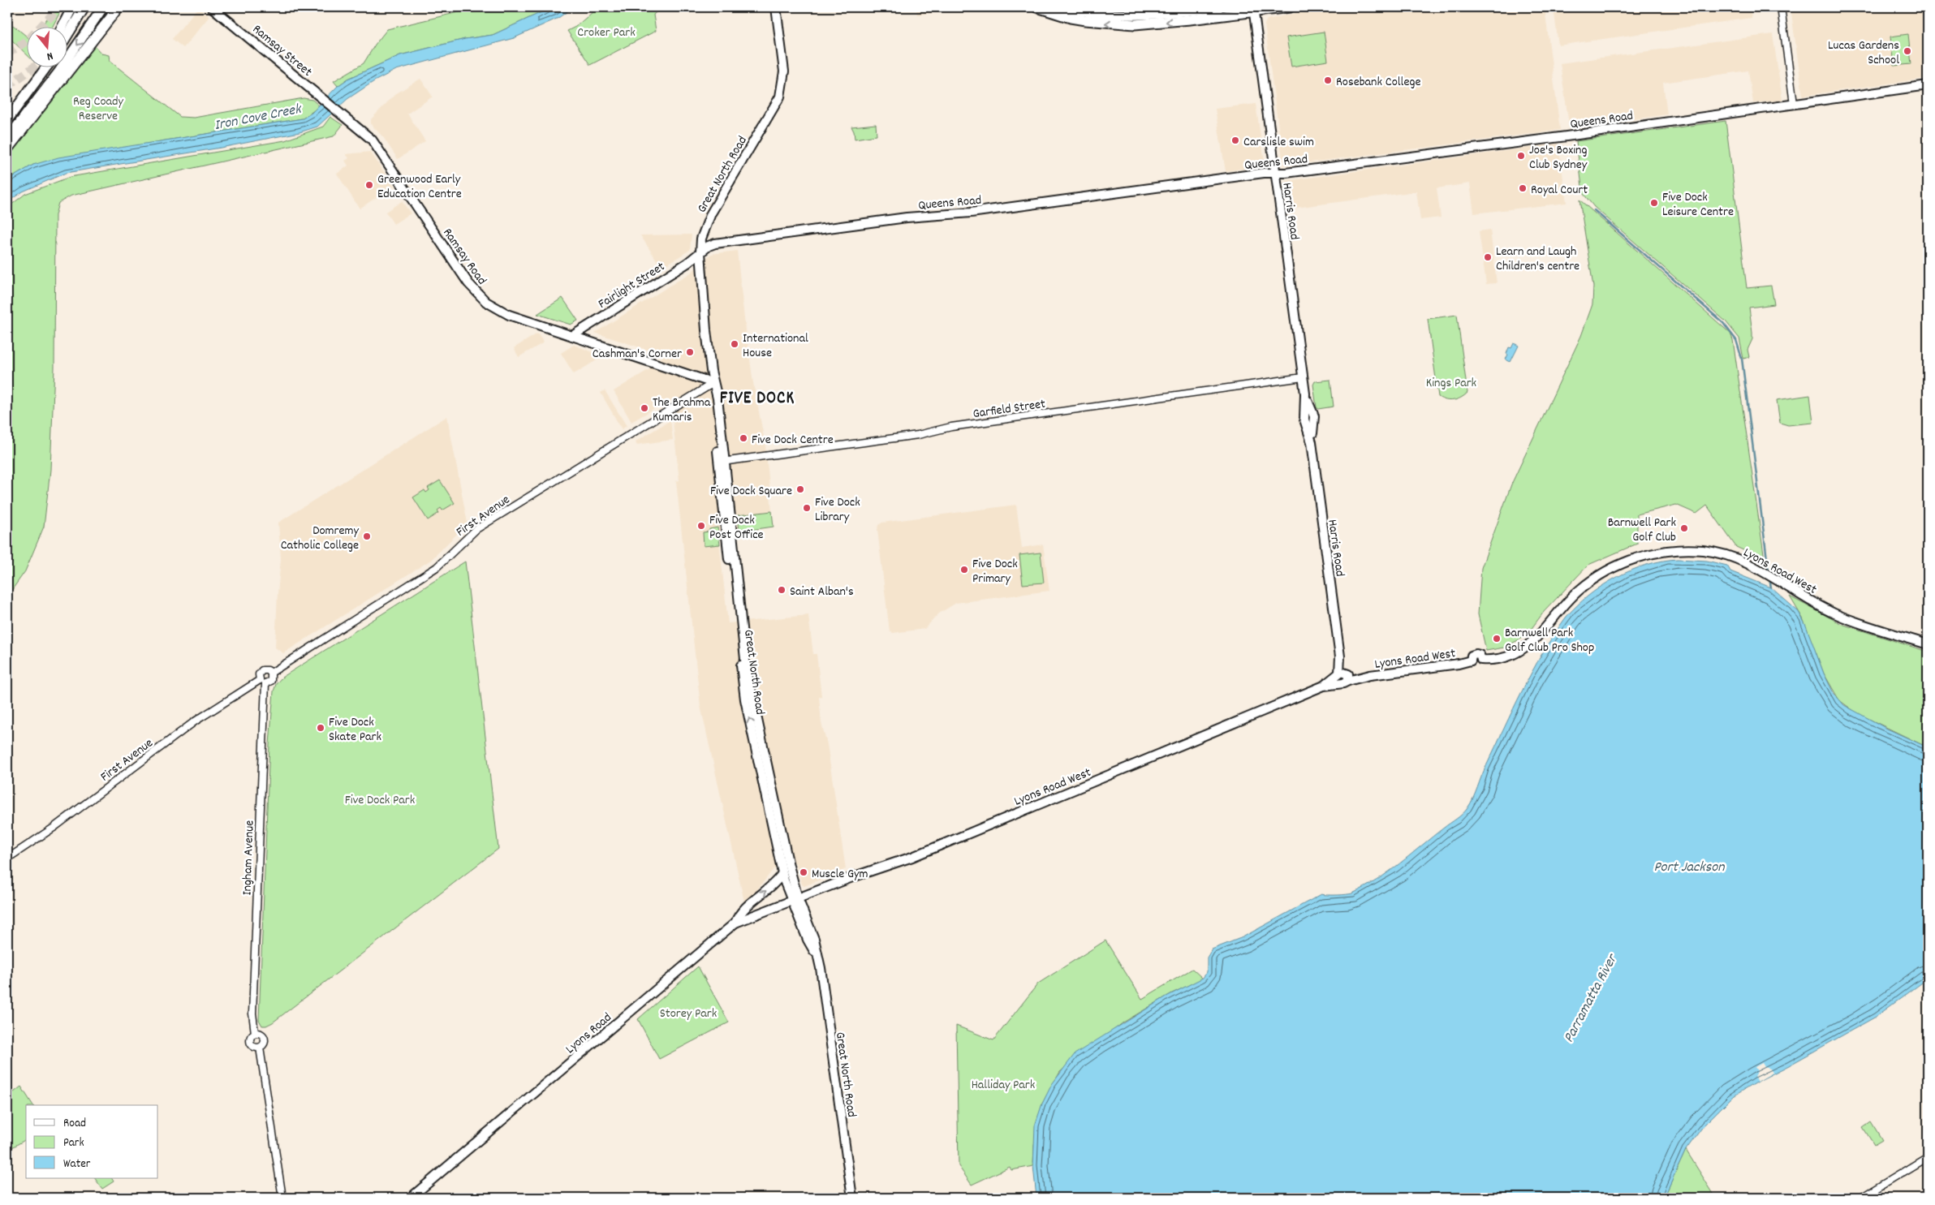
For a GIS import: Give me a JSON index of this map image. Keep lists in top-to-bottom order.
{
  "streets": {
    "main road": [
      "Ramsay Street",
      "Queens Road",
      "Great North Road",
      "Harris Road",
      "Ramsay Road",
      "Fairlight Street",
      "Lyons Road West",
      "Lyons Road"
    ],
    "street": ["Garfield Street", "First Avenue", "Ingham Avenue"]
  },
  "crossings": [
    ["Ramsay Street", "Ramsay Road"],
    ["Queens Road", "Great North Road"],
    ["Queens Road", "Harris Road"],
    ["Queens Road", "Fairlight Street"],
    ["Great North Road", "Ramsay Road"],
    ["Great North Road", "Fairlight Street"],
    ["Great North Road", "Garfield Street"],
    ["Great North Road", "First Avenue"],
    ["Great North Road", "Lyons Road West"],
    ["Great North Road", "Lyons Road"],
    ["Harris Road", "Garfield Street"],
    ["Harris Road", "Lyons Road West"],
    ["Ramsay Road", "Fairlight Street"],
    ["Ramsay Road", "First Avenue"],
    ["First Avenue", "Ingham Avenue"],
    ["Lyons Road West", "Lyons Road"]
  ],
  "districts": ["FIVE DOCK"],
  "water": ["Iron Cove Creek", "Port Jackson", "Parramatta River"],
  "parks": [
    "Croker Park",
    "Reg Coady Reserve",
    "Kings Park",
    "Five Dock Park",
    "Storey Park",
    "Halliday Park"
  ],
  "places": [
    "Lucas Gardens School",
    "Rosebank College",
    "Carslisle swim",
    "Joe's Boxing Club Sydney",
    "Greenwood Early Education Centre",
    "Royal Court",
    "Five Dock Leisure Centre",
    "Learn and Laugh Children's centre",
    "International House",
    "Cashman's Corner",
    "The Brahma Kumaris",
    "Five Dock Centre",
    "Five Dock Square",
    "Five Dock Library",
    "Five Dock Post Office",
    "Barnwell Park Golf Club",
    "Domremy Catholic College",
    "Five Dock Primary",
    "Saint Alban's",
    "Barnwell Park Golf Club Pro Shop",
    "Five Dock Skate Park",
    "Muscle Gym"
  ],
  "legend": ["Road", "Park", "Water"],
  "north": "bottom"
}
